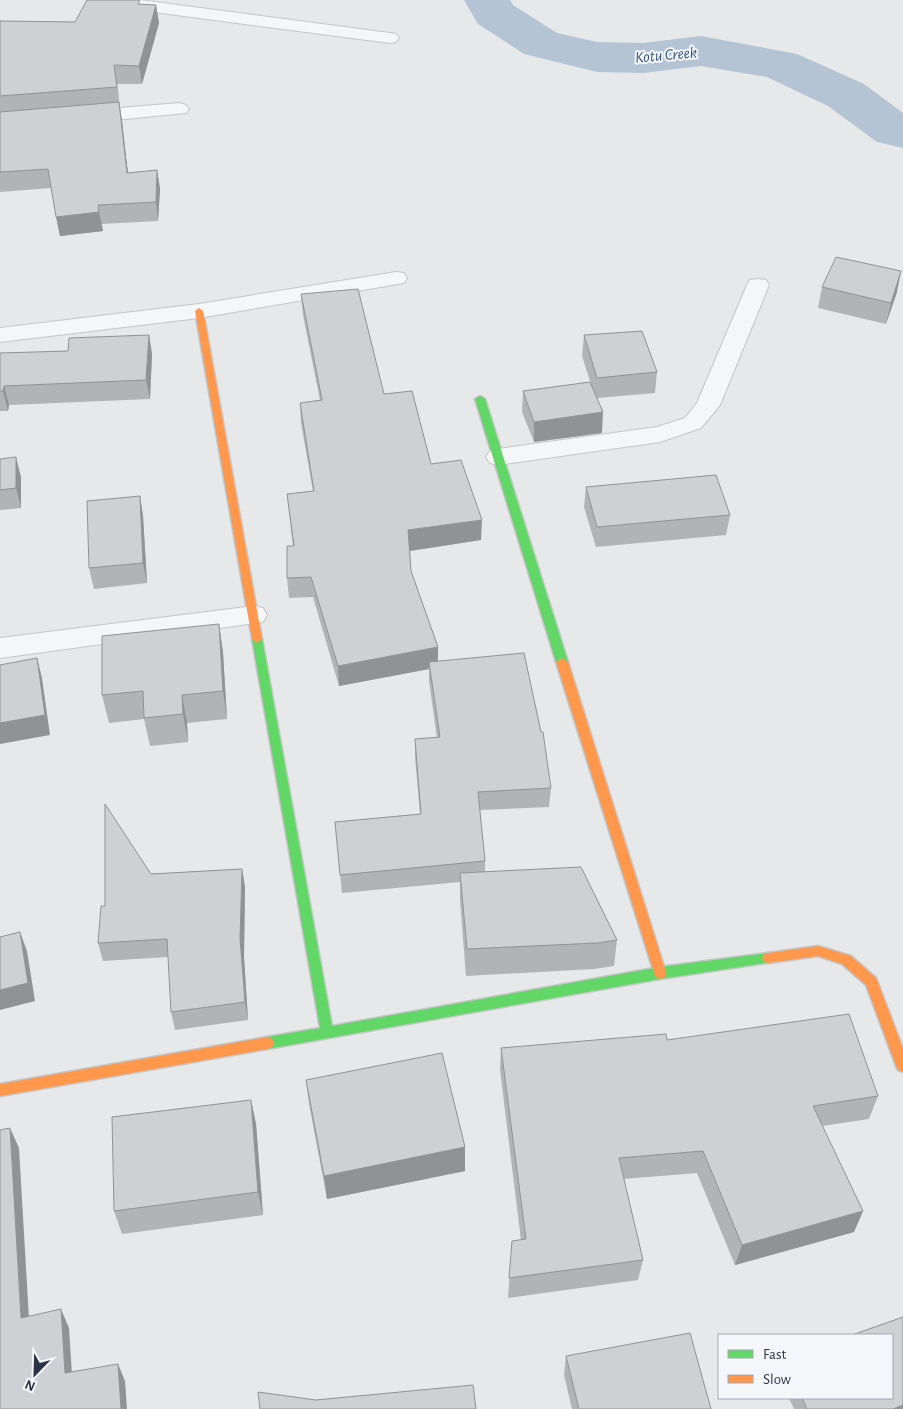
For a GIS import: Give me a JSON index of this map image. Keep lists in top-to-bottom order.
{
  "water": ["Kotu Creek"],
  "legend": ["Fast", "Slow"],
  "north": "bottom left"
}
